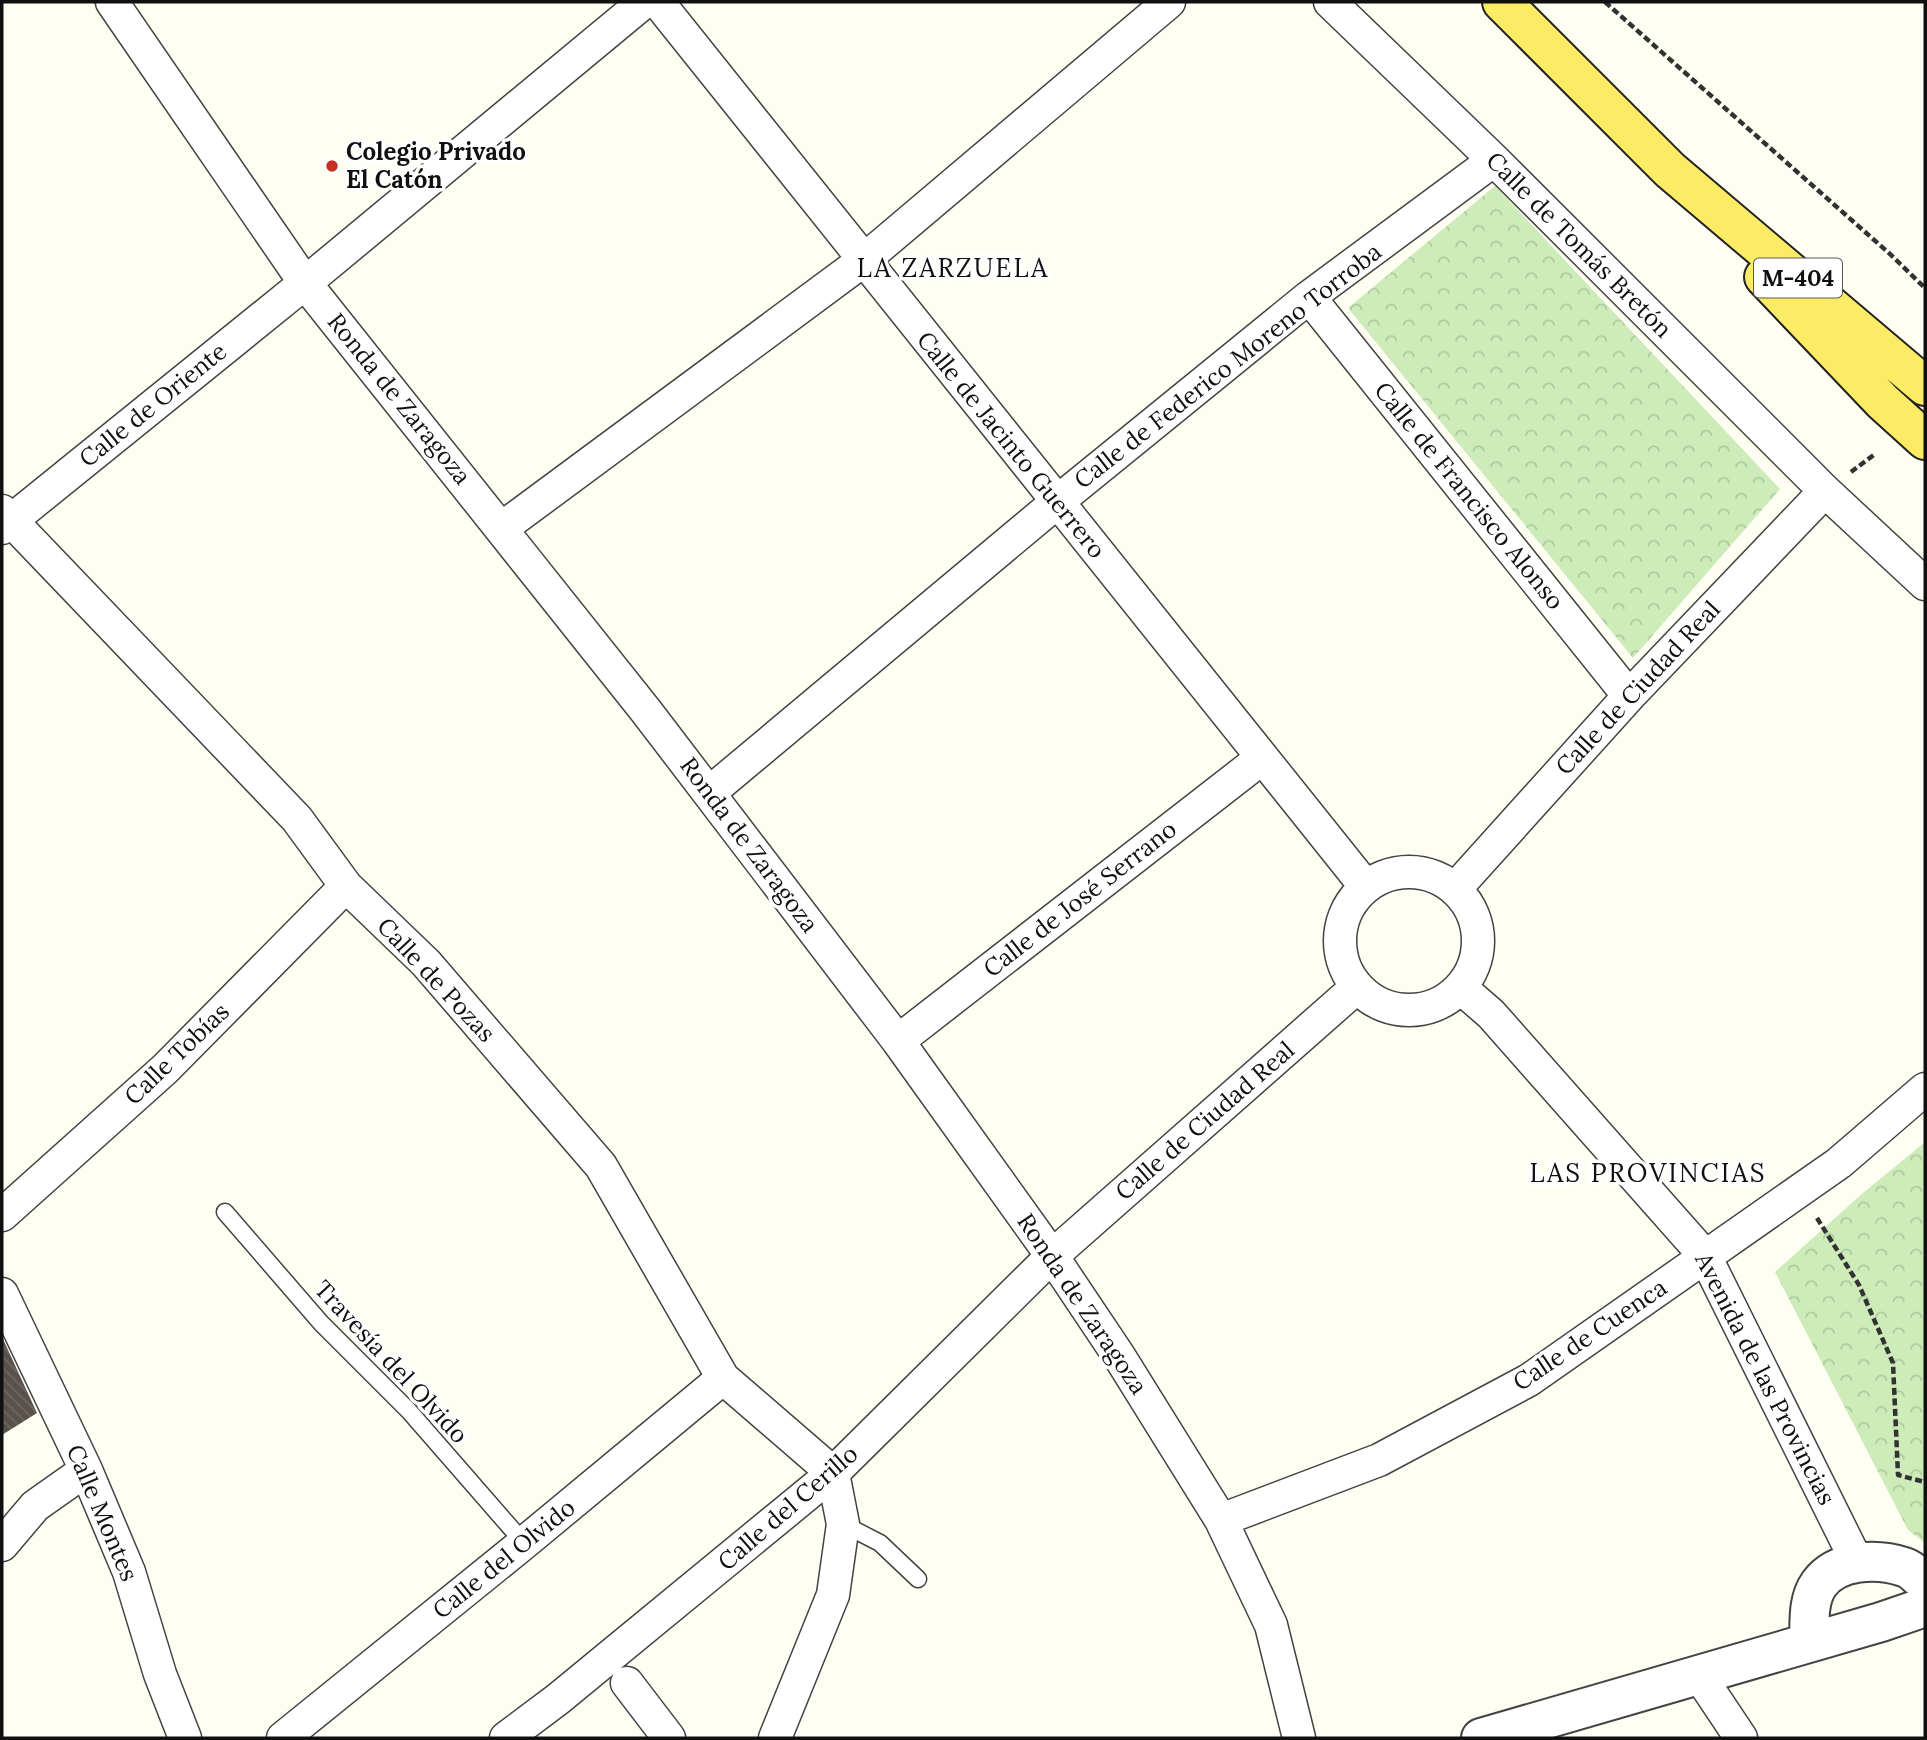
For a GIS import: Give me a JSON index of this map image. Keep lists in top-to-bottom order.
{
  "streets": {
    "main road": ["M-404"],
    "street": [
      "Calle de Tomás Bretón",
      "Calle de Federico Moreno Torroba",
      "Ronda de Zaragoza",
      "Calle de Oriente",
      "Calle de Jacinto Guerrero",
      "Calle de Francisco Alonso",
      "Calle de Ciudad Real",
      "Calle de José Serrano",
      "Calle de Pozas",
      "Calle Tobías",
      "Calle de Cuenca",
      "Avenida de las Provincias",
      "Calle del Cerillo",
      "Calle Montes",
      "Calle del Olvido"
    ],
    "lane": ["Travesía del Olvido"]
  },
  "crossings": [
    ["Calle de Tomás Bretón", "Calle de Federico Moreno Torroba"],
    ["Calle de Tomás Bretón", "Calle de Ciudad Real"],
    ["Calle de Federico Moreno Torroba", "Ronda de Zaragoza"],
    ["Calle de Federico Moreno Torroba", "Calle de Jacinto Guerrero"],
    ["Calle de Federico Moreno Torroba", "Calle de Francisco Alonso"],
    ["Ronda de Zaragoza", "Calle de Oriente"],
    ["Ronda de Zaragoza", "Calle de Ciudad Real"],
    ["Ronda de Zaragoza", "Calle de José Serrano"],
    ["Ronda de Zaragoza", "Calle de Cuenca"],
    ["Ronda de Zaragoza", "Calle del Cerillo"],
    ["Calle de Oriente", "Calle de Pozas"],
    ["Calle de Jacinto Guerrero", "Calle de Ciudad Real"],
    ["Calle de Jacinto Guerrero", "Calle de José Serrano"],
    ["Calle de Jacinto Guerrero", "Avenida de las Provincias"],
    ["Calle de Francisco Alonso", "Calle de Ciudad Real"],
    ["Calle de Ciudad Real", "Avenida de las Provincias"],
    ["Calle de Ciudad Real", "Calle del Cerillo"],
    ["Calle de Pozas", "Calle Tobías"],
    ["Calle de Pozas", "Calle del Cerillo"],
    ["Calle de Pozas", "Calle del Olvido"],
    ["Calle de Cuenca", "Avenida de las Provincias"],
    ["Travesía del Olvido", "Calle del Olvido"]
  ],
  "districts": ["LA ZARZUELA", "LAS PROVINCIAS"],
  "places": ["Colegio Privado El Catón"]
}
